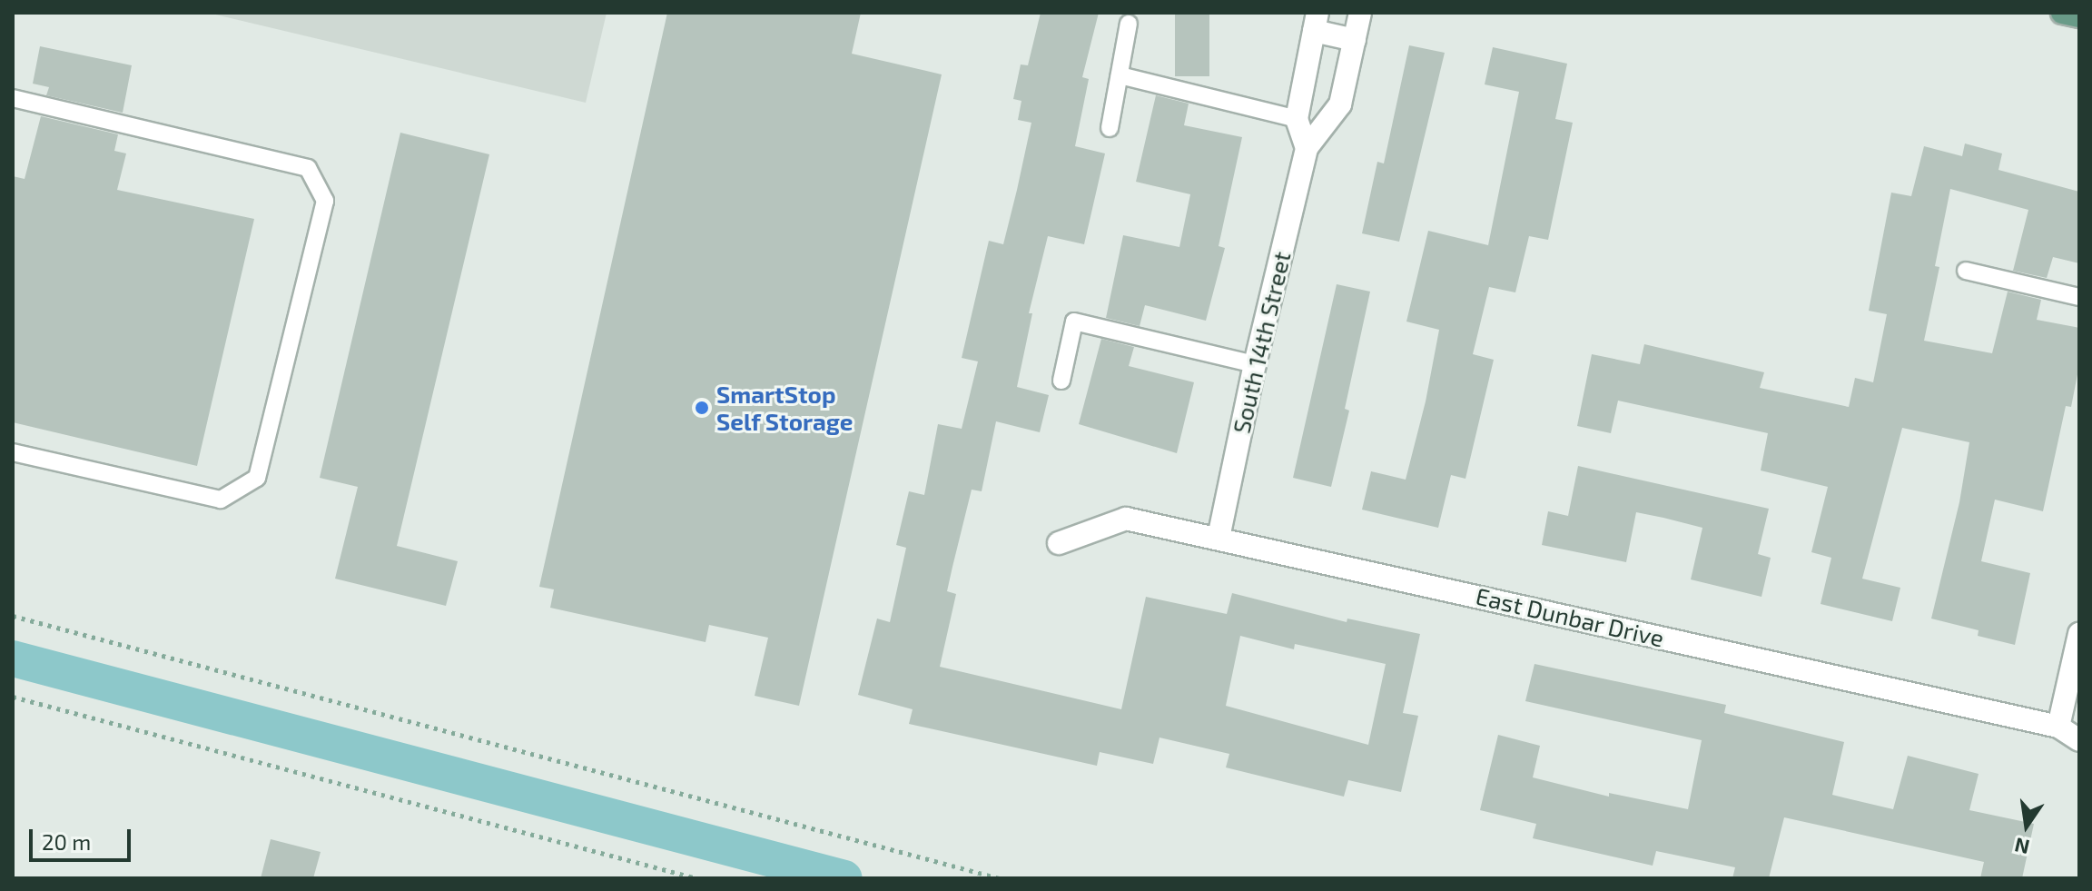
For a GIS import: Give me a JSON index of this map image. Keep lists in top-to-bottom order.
{
  "streets": {
    "street": ["South 14th Street", "East Dunbar Drive"]
  },
  "crossings": [
    ["South 14th Street", "East Dunbar Drive"]
  ],
  "places": ["SmartStop Self Storage"],
  "scale_bar": "20 m",
  "north": "bottom"
}
